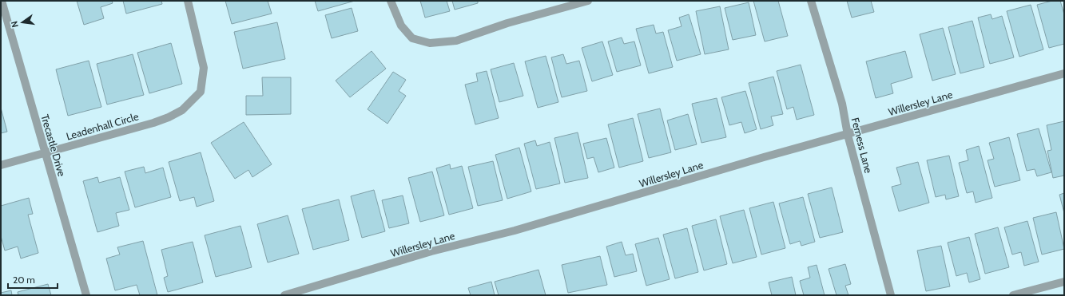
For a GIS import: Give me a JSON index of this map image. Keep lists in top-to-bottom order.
{
  "streets": {
    "street": [
      "Willersley Lane",
      "Leadenhall Circle",
      "Trecastle Drive",
      "Ferness Lane"
    ]
  },
  "crossings": [
    ["Willersley Lane", "Ferness Lane"],
    ["Leadenhall Circle", "Trecastle Drive"]
  ],
  "scale_bar": "20 m",
  "north": "left"
}
